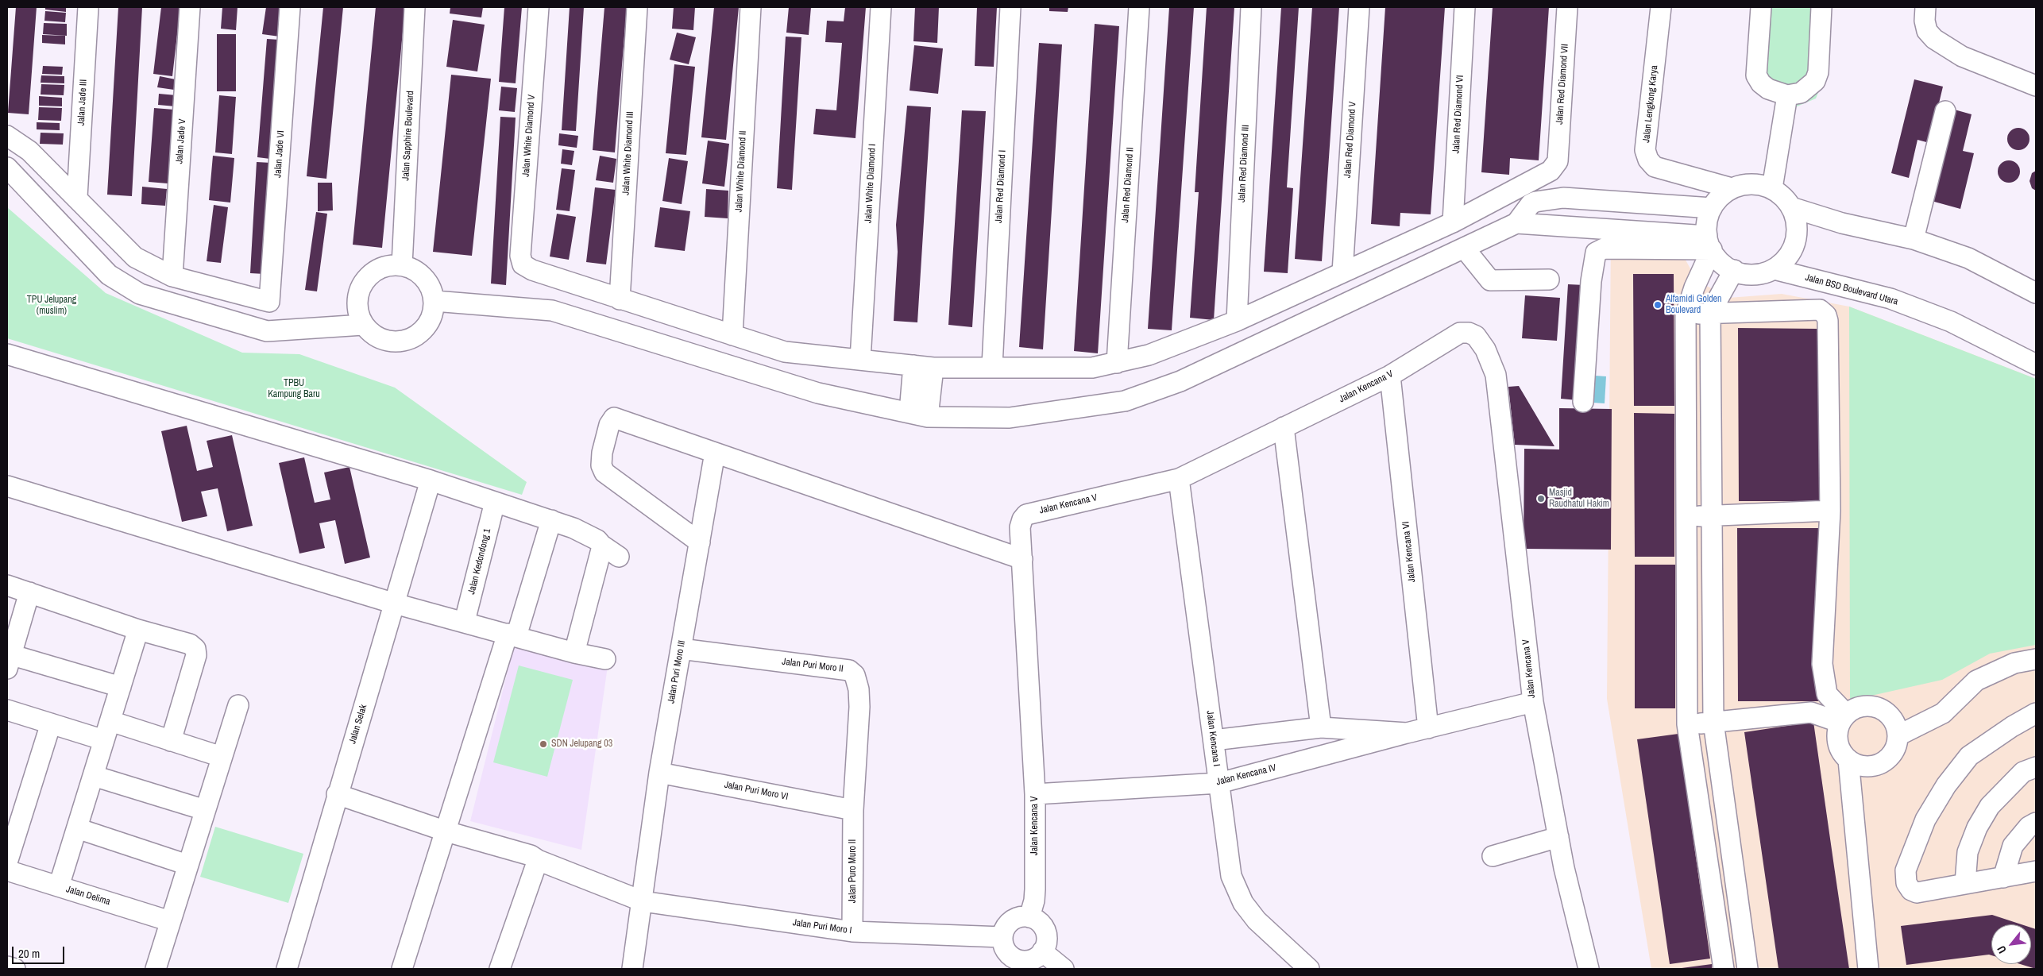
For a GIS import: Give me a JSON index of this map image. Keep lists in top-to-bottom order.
{
  "streets": {
    "street": [
      "Jalan Red Diamond VII",
      "Jalan Jade III",
      "Jalan Lengkong Karya",
      "Jalan Red Diamond VI",
      "Jalan Sapphire Boulevard",
      "Jalan White Diamond V",
      "Jalan Red Diamond V",
      "Jalan Jade V",
      "Jalan White Diamond III",
      "Jalan Jade VI",
      "Jalan Red Diamond III",
      "Jalan White Diamond II",
      "Jalan White Diamond I",
      "Jalan Red Diamond II",
      "Jalan Red Diamond I",
      "Jalan BSD Boulevard Utara",
      "Jalan Kencana V",
      "Jalan Kencana VI",
      "Jalan Kedondong 1",
      "Jalan Puri Moro II",
      "Jalan Puri Moro III",
      "Jalan Selak",
      "Jalan Kencana I",
      "Jalan Kencana IV",
      "Jalan Puri Moro VI",
      "Jalan Puro Muro II",
      "Jalan Delima",
      "Jalan Puri Moro I"
    ]
  },
  "crossings": [
    ["Jalan Red Diamond VII", "Jalan Red Diamond VI"],
    ["Jalan Lengkong Karya", "Jalan BSD Boulevard Utara"],
    ["Jalan White Diamond V", "Jalan White Diamond III"],
    ["Jalan Jade V", "Jalan Jade VI"],
    ["Jalan Kencana V", "Jalan Kencana VI"],
    ["Jalan Kencana V", "Jalan Kencana I"],
    ["Jalan Kencana V", "Jalan Kencana IV"],
    ["Jalan Kencana V", "Jalan Puri Moro I"],
    ["Jalan Kencana VI", "Jalan Kencana IV"],
    ["Jalan Puri Moro II", "Jalan Puri Moro III"],
    ["Jalan Puri Moro II", "Jalan Puri Moro VI"],
    ["Jalan Puri Moro II", "Jalan Puro Muro II"],
    ["Jalan Puri Moro III", "Jalan Puri Moro VI"],
    ["Jalan Puri Moro III", "Jalan Puri Moro I"],
    ["Jalan Kencana I", "Jalan Kencana IV"],
    ["Jalan Puri Moro VI", "Jalan Puro Muro II"],
    ["Jalan Puro Muro II", "Jalan Puri Moro I"]
  ],
  "parks": ["TPU Jelupang (muslim)", "TPBU Kampung Baru"],
  "places": ["Alfamidi Golden Boulevard", "Masjid Raudhatul Hakim", "SDN Jelupang 03"],
  "scale_bar": "20 m",
  "north": "bottom left"
}
